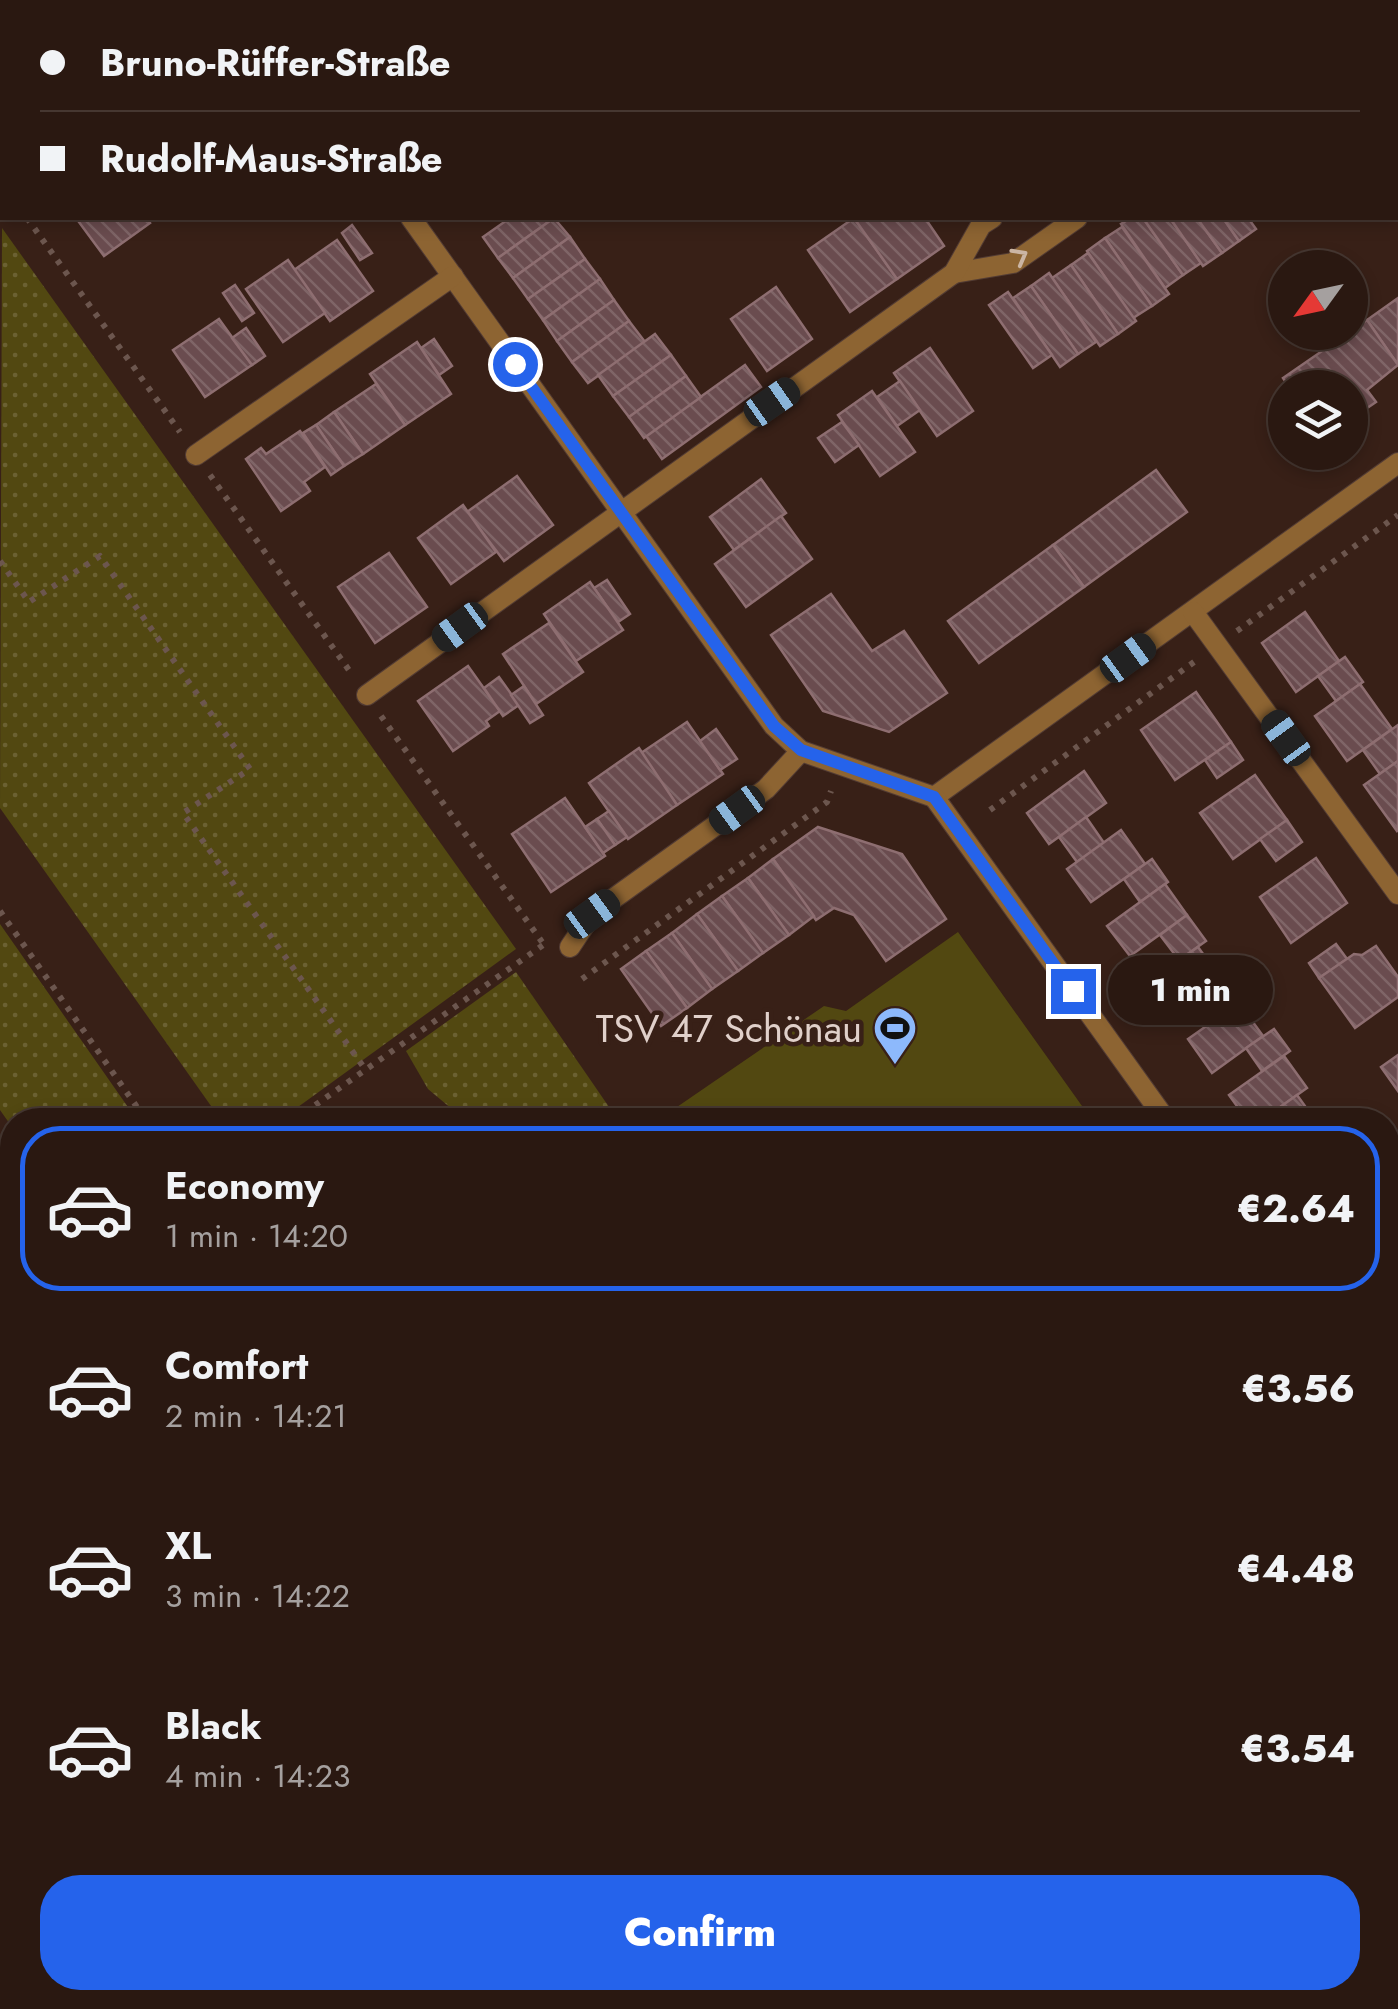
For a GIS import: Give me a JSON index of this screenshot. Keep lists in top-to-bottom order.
{
  "places": {
    "sports": ["TSV 47 Schönau"]
  },
  "north": "bottom left",
  "page": {
    "banner": ["Bruno-Rüffer-Straße", "Rudolf-Maus-Straße"],
    "bubble": "1 min",
    "list": [
      {
        "name": "Economy",
        "note": "1 min · 14:20",
        "value": "€2.64"
      },
      {
        "name": "Comfort",
        "note": "2 min · 14:21",
        "value": "€3.56"
      },
      {
        "name": "XL",
        "note": "3 min · 14:22",
        "value": "€4.48"
      },
      {
        "name": "Black",
        "note": "4 min · 14:23",
        "value": "€3.54"
      }
    ],
    "buttons": "Confirm"
  }
}
